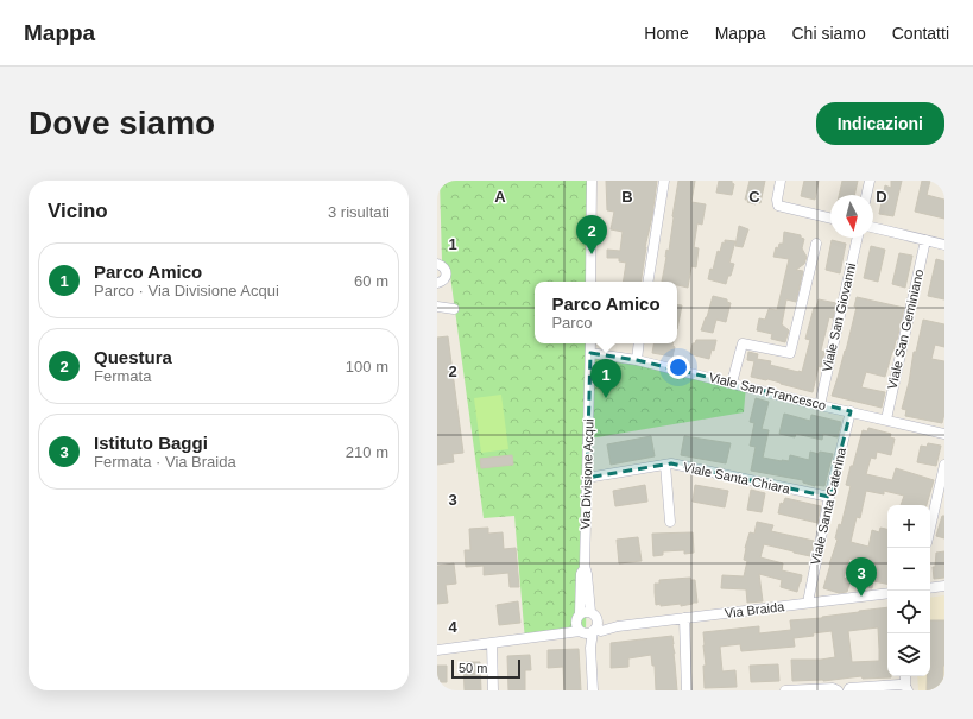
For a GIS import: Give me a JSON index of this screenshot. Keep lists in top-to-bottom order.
{
  "streets": {
    "street": [
      "Viale San Giovanni",
      "Viale San Geminiano",
      "Viale San Francesco",
      "Via Divisione Acqui",
      "Viale Santa Chiara",
      "Viale Santa Caterina",
      "Via Braida"
    ]
  },
  "crossings": [
    ["Viale San Giovanni", "Viale San Francesco"],
    ["Viale San Geminiano", "Viale San Francesco"],
    ["Viale San Francesco", "Via Divisione Acqui"],
    ["Viale San Francesco", "Viale Santa Caterina"],
    ["Via Divisione Acqui", "Viale Santa Chiara"],
    ["Via Divisione Acqui", "Via Braida"],
    ["Viale Santa Chiara", "Viale Santa Caterina"],
    ["Viale Santa Caterina", "Via Braida"]
  ],
  "scale_bar": "50 m",
  "north": "bottom",
  "page": {
    "header": "Mappa",
    "nav": [
      "Home",
      "Mappa",
      "Chi siamo",
      "Contatti"
    ],
    "buttons": "Indicazioni",
    "title": "Dove siamo",
    "heading": ["Vicino", "3 risultati"],
    "pins": ["2", "1", "3"],
    "list": [
      {
        "mark": "1",
        "name": "Parco Amico",
        "note": "Parco · Via Divisione Acqui",
        "value": "60 m"
      },
      {
        "mark": "2",
        "name": "Questura",
        "note": "Fermata",
        "value": "100 m"
      },
      {
        "mark": "3",
        "name": "Istituto Baggi",
        "note": "Fermata · Via Braida",
        "value": "210 m"
      }
    ],
    "popup": ["Parco Amico", "Parco"],
    "map_buttons": ["+", "−"],
    "scale": "50 m"
  },
  "grid": {
    "columns": [
      "A",
      "B",
      "C",
      "D"
    ],
    "rows": [
      "1",
      "2",
      "3",
      "4"
    ]
  }
}
